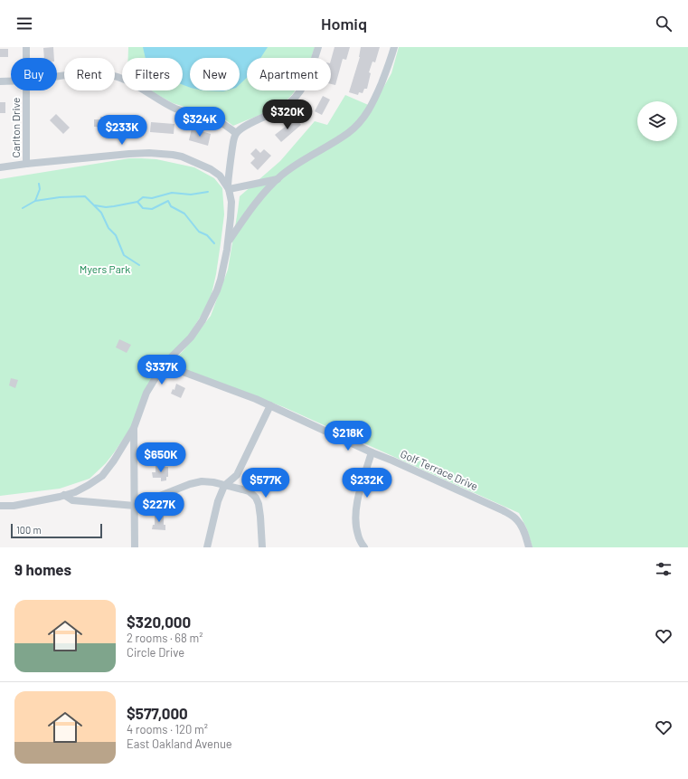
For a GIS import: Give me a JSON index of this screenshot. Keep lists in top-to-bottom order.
{
  "streets": {
    "street": ["Carlton Drive", "Golf Terrace Drive"]
  },
  "parks": ["Myers Park"],
  "scale_bar": "100 m",
  "page": {
    "header": "Homiq",
    "chip": [
      "Buy",
      "Rent",
      "Filters",
      "New",
      "Apartment"
    ],
    "price": [
      "$320K",
      "$324K",
      "$233K",
      "$337K",
      "$218K",
      "$650K",
      "$577K",
      "$232K",
      "$227K"
    ],
    "scale": "100 m",
    "heading": "9 homes",
    "list": [
      {
        "name": "$320,000",
        "note": "2 rooms · 68 m² · Circle Drive"
      },
      {
        "name": "$577,000",
        "note": "4 rooms · 120 m² · East Oakland Avenue"
      }
    ]
  }
}
